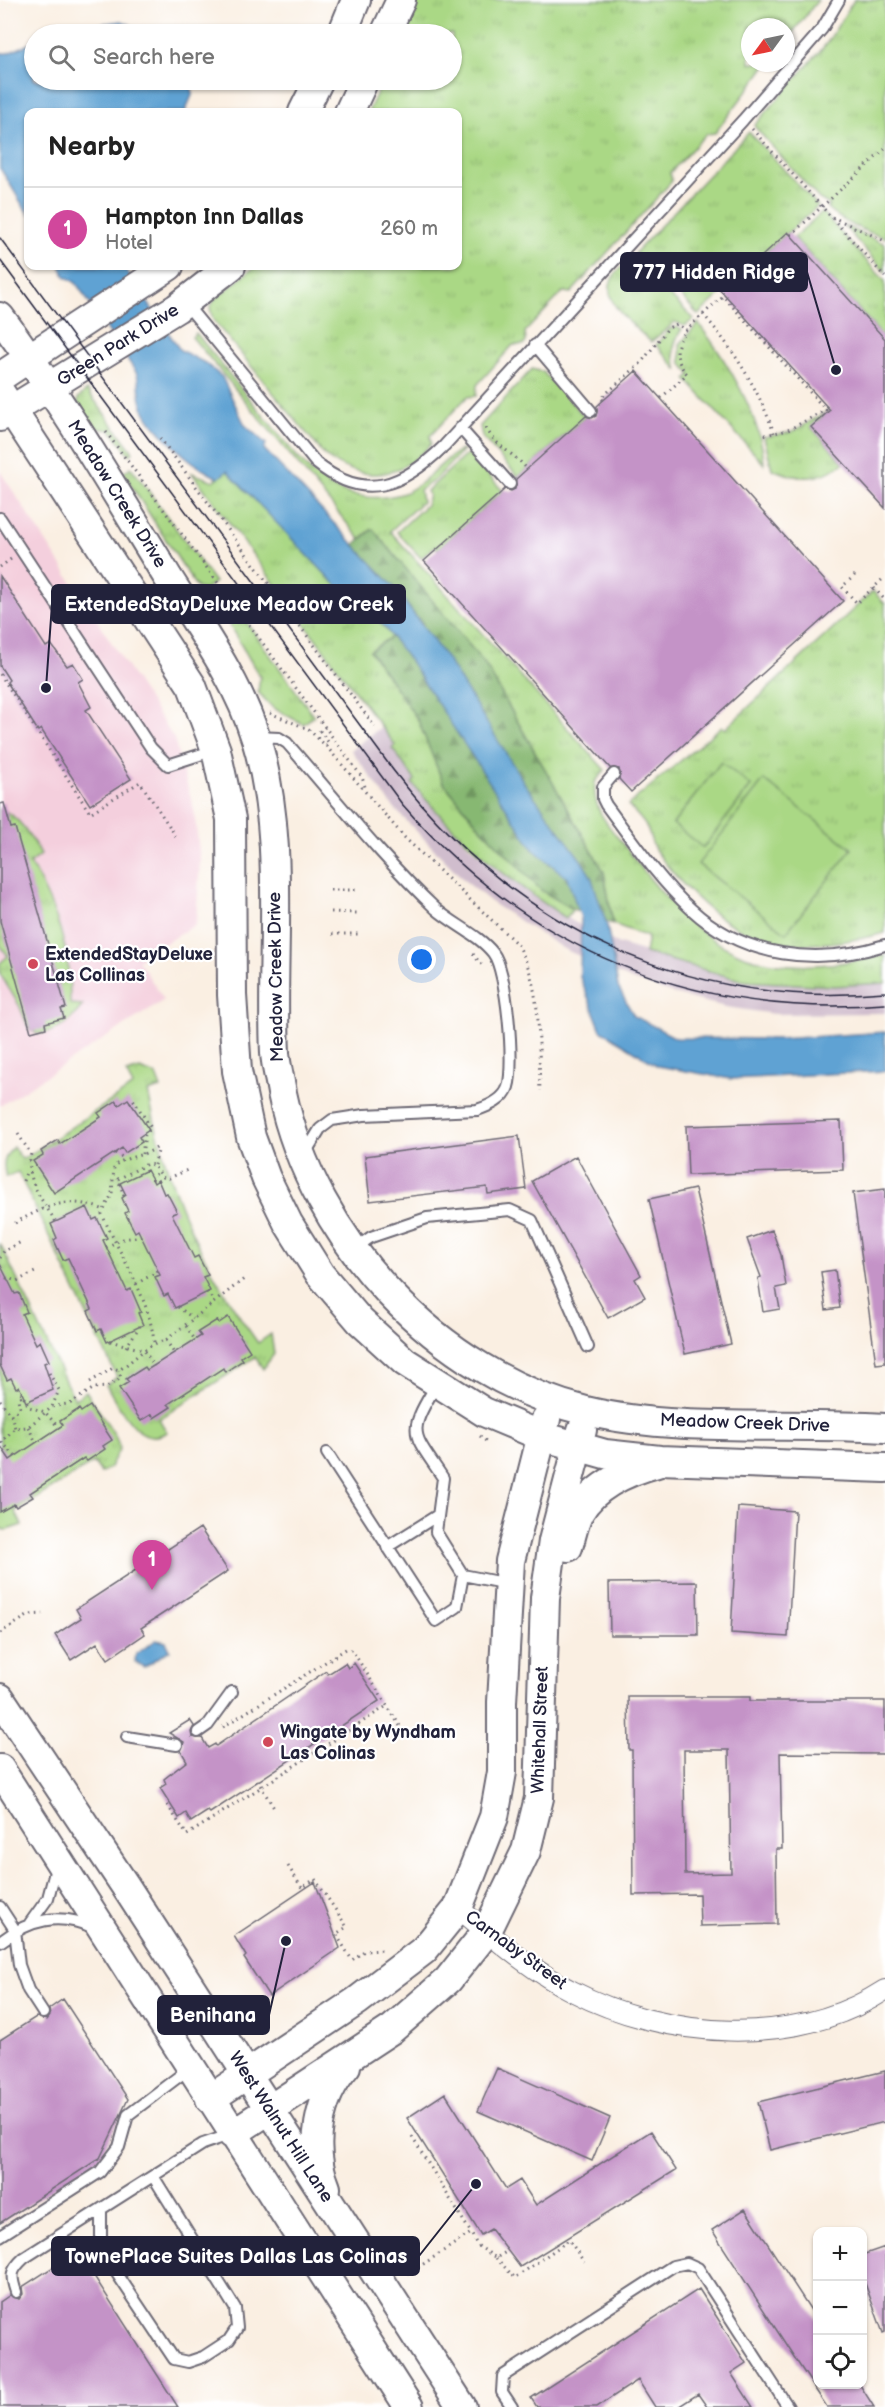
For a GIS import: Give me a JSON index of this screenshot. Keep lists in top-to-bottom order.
{
  "streets": {
    "street": [
      "Green Park Drive",
      "Meadow Creek Drive",
      "Whitehall Street",
      "Carnaby Street",
      "West Walnut Hill Lane"
    ]
  },
  "crossings": [
    ["Green Park Drive", "Meadow Creek Drive"],
    ["Meadow Creek Drive", "Whitehall Street"],
    ["Whitehall Street", "Carnaby Street"],
    ["Whitehall Street", "West Walnut Hill Lane"]
  ],
  "places": [
    "777 Hidden Ridge",
    "ExtendedStayDeluxe Meadow Creek",
    "ExtendedStayDeluxe Las Collinas",
    "Wingate by Wyndham Las Colinas",
    "Benihana",
    "TownePlace Suites Dallas Las Colinas"
  ],
  "north": "bottom left",
  "page": {
    "search": "Search here",
    "heading": "Nearby",
    "list": [
      {
        "mark": "1",
        "name": "Hampton Inn Dallas",
        "note": "Hotel",
        "value": "260 m"
      }
    ],
    "pins": "1",
    "map_buttons": ["+", "−"]
  }
}
